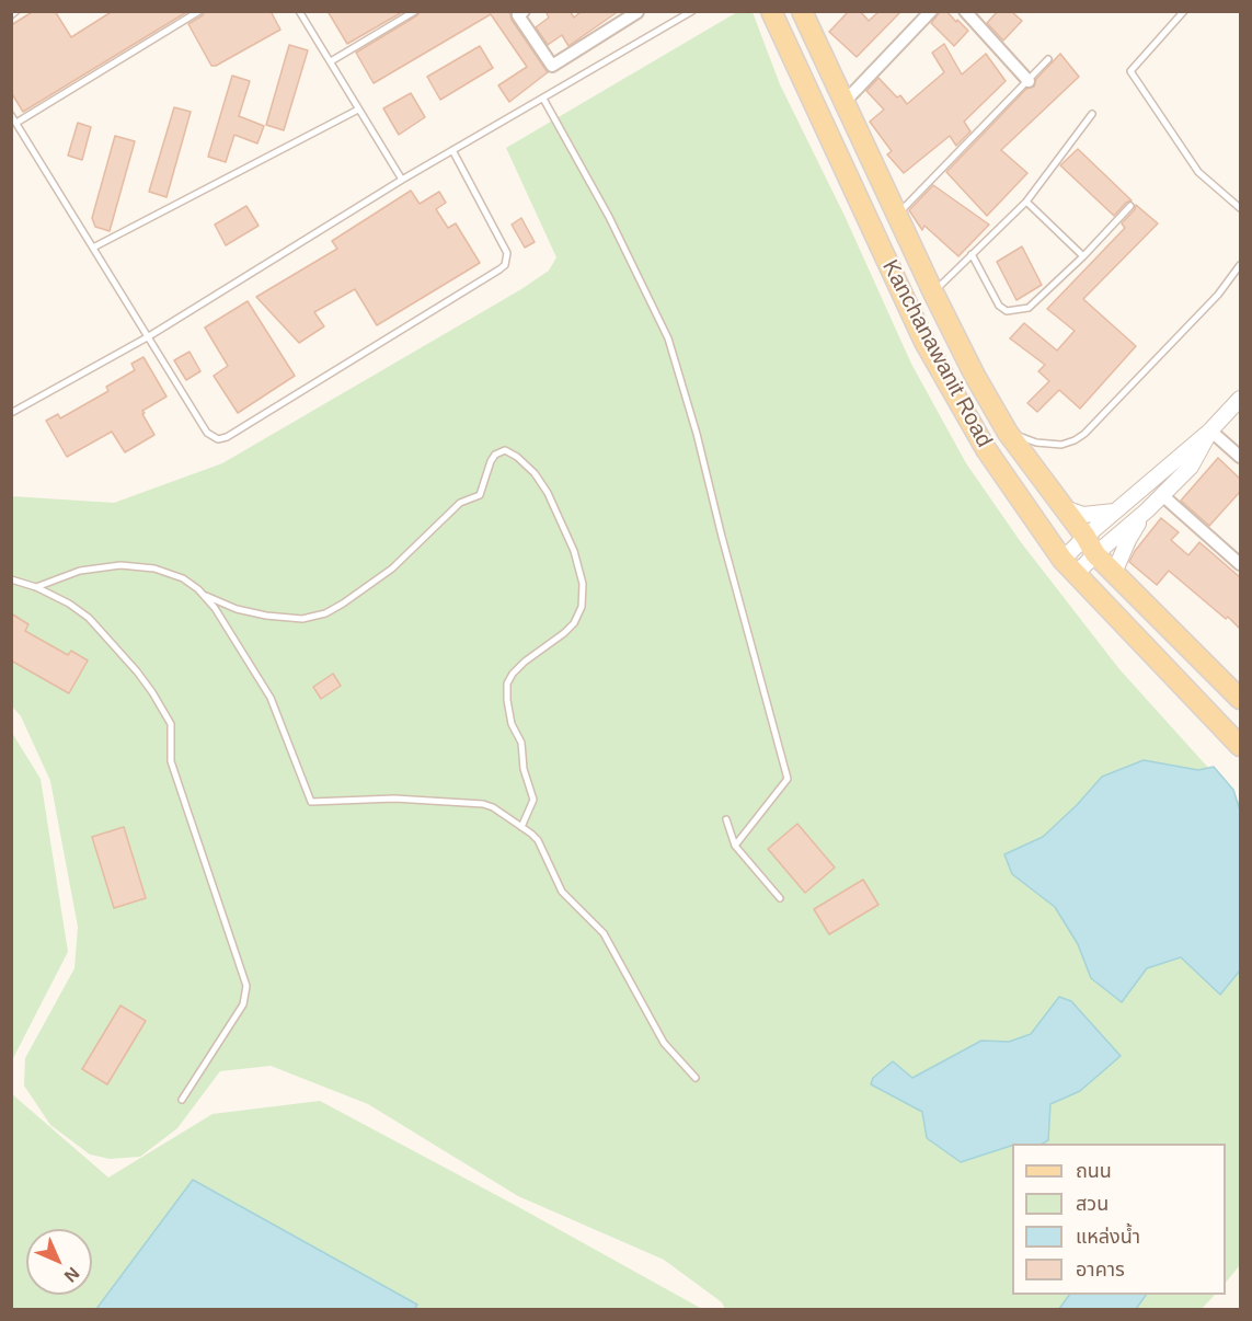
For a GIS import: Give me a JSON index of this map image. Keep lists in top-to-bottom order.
{
  "streets": {
    "main road": ["Kanchanawanit Road"]
  },
  "legend": [
    "ถนน",
    "สวน",
    "แหล่งน้ำ",
    "อาคาร"
  ],
  "north": "bottom right"
}
